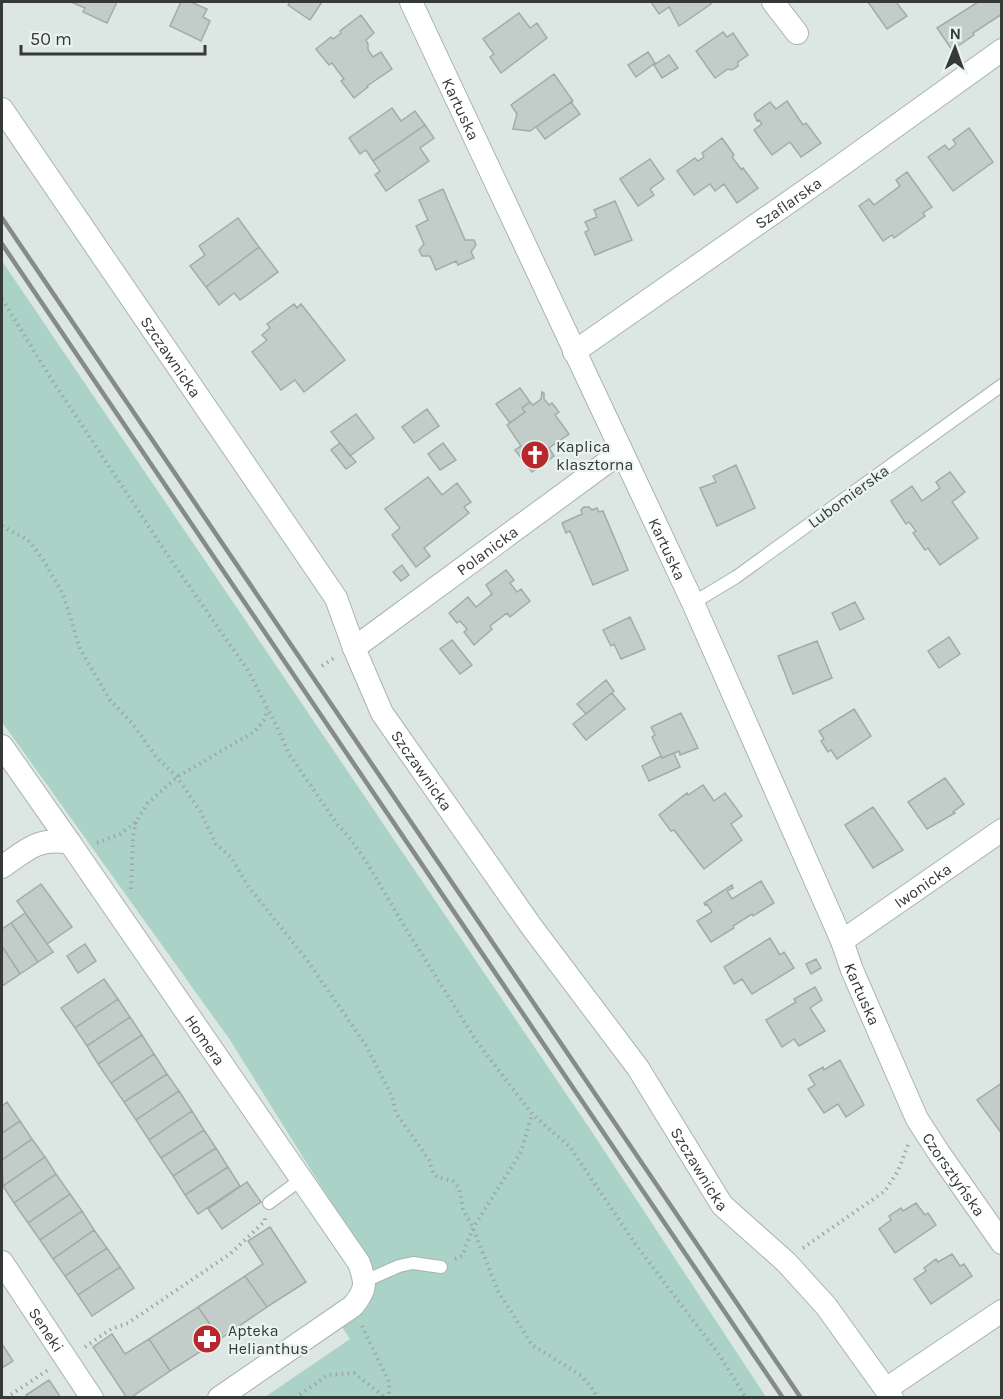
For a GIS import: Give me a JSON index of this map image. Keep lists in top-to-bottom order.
{
  "streets": {
    "street": [
      "Kartuska",
      "Szaflarska",
      "Szczawnicka",
      "Polanicka",
      "Iwonicka",
      "Homera",
      "Czorsztyńska",
      "Seneki"
    ],
    "lane": ["Lubomierska"]
  },
  "crossings": [
    ["Kartuska", "Szaflarska"],
    ["Kartuska", "Lubomierska"],
    ["Kartuska", "Polanicka"],
    ["Kartuska", "Iwonicka"],
    ["Kartuska", "Czorsztyńska"],
    ["Szczawnicka", "Polanicka"]
  ],
  "places": {
    "church": ["Kaplica klasztorna"],
    "pharmacy": ["Apteka Helianthus"]
  },
  "scale_bar": "50 m",
  "north": "top"
}
